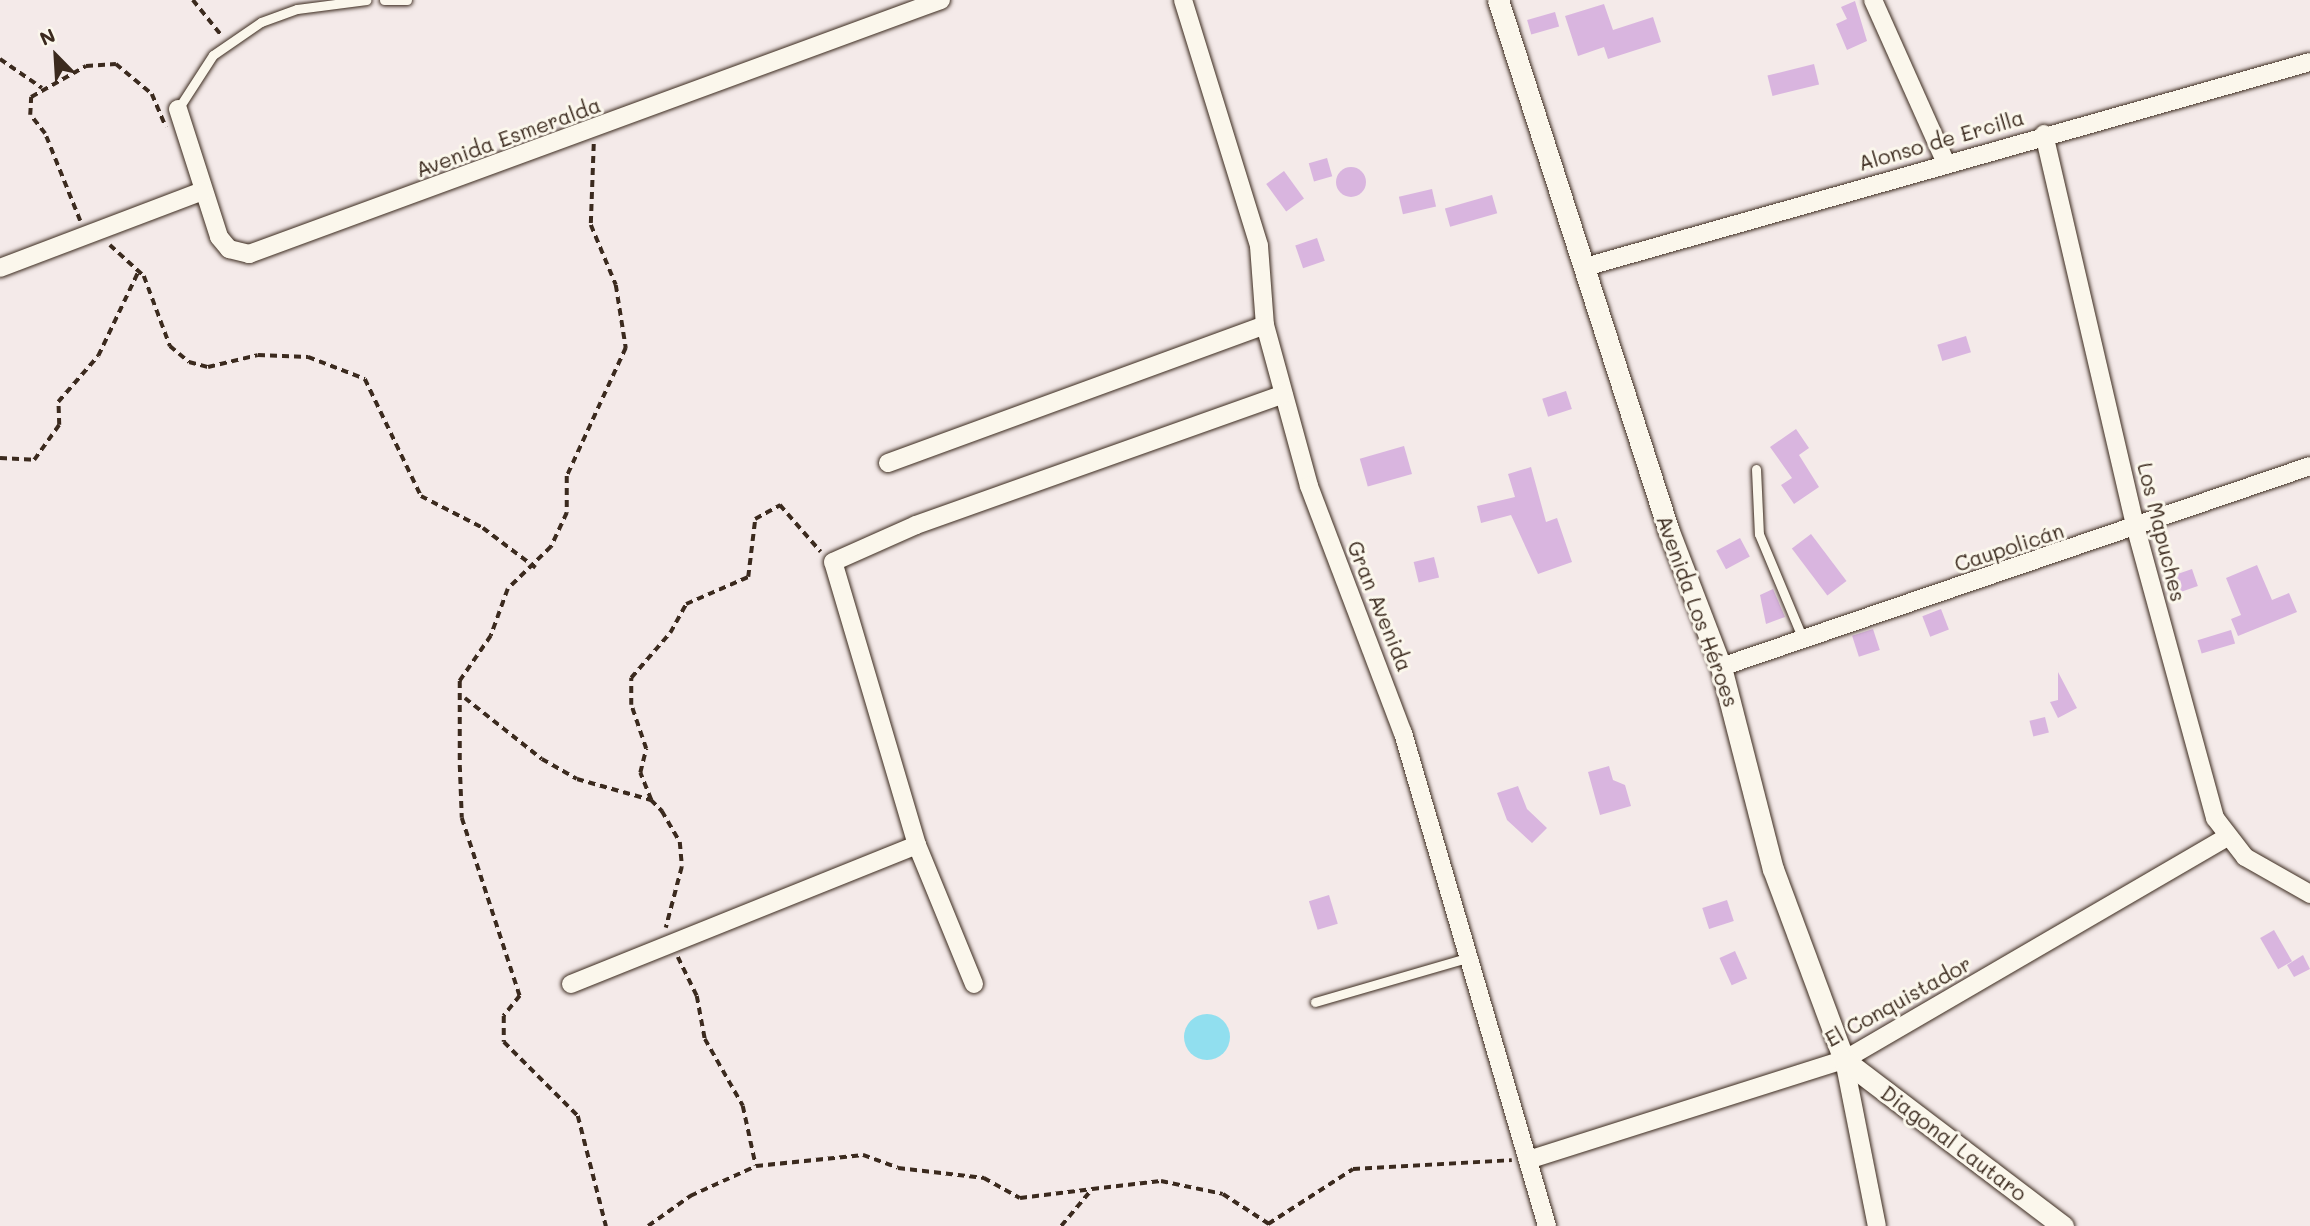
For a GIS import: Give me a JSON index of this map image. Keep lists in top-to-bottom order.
{
  "streets": {
    "street": [
      "Avenida Esmeralda",
      "Alonso de Ercilla",
      "Los Mapuches",
      "Caupolicán",
      "Gran Avenida",
      "Avenida Los Héroes",
      "El Conquistador",
      "Diagonal Lautaro"
    ]
  },
  "crossings": [
    ["Alonso de Ercilla", "Los Mapuches"],
    ["Alonso de Ercilla", "Avenida Los Héroes"],
    ["Los Mapuches", "Caupolicán"],
    ["Los Mapuches", "El Conquistador"],
    ["Caupolicán", "Avenida Los Héroes"],
    ["Gran Avenida", "El Conquistador"],
    ["Avenida Los Héroes", "El Conquistador"],
    ["Avenida Los Héroes", "Diagonal Lautaro"],
    ["El Conquistador", "Diagonal Lautaro"]
  ],
  "north": "top left"
}
